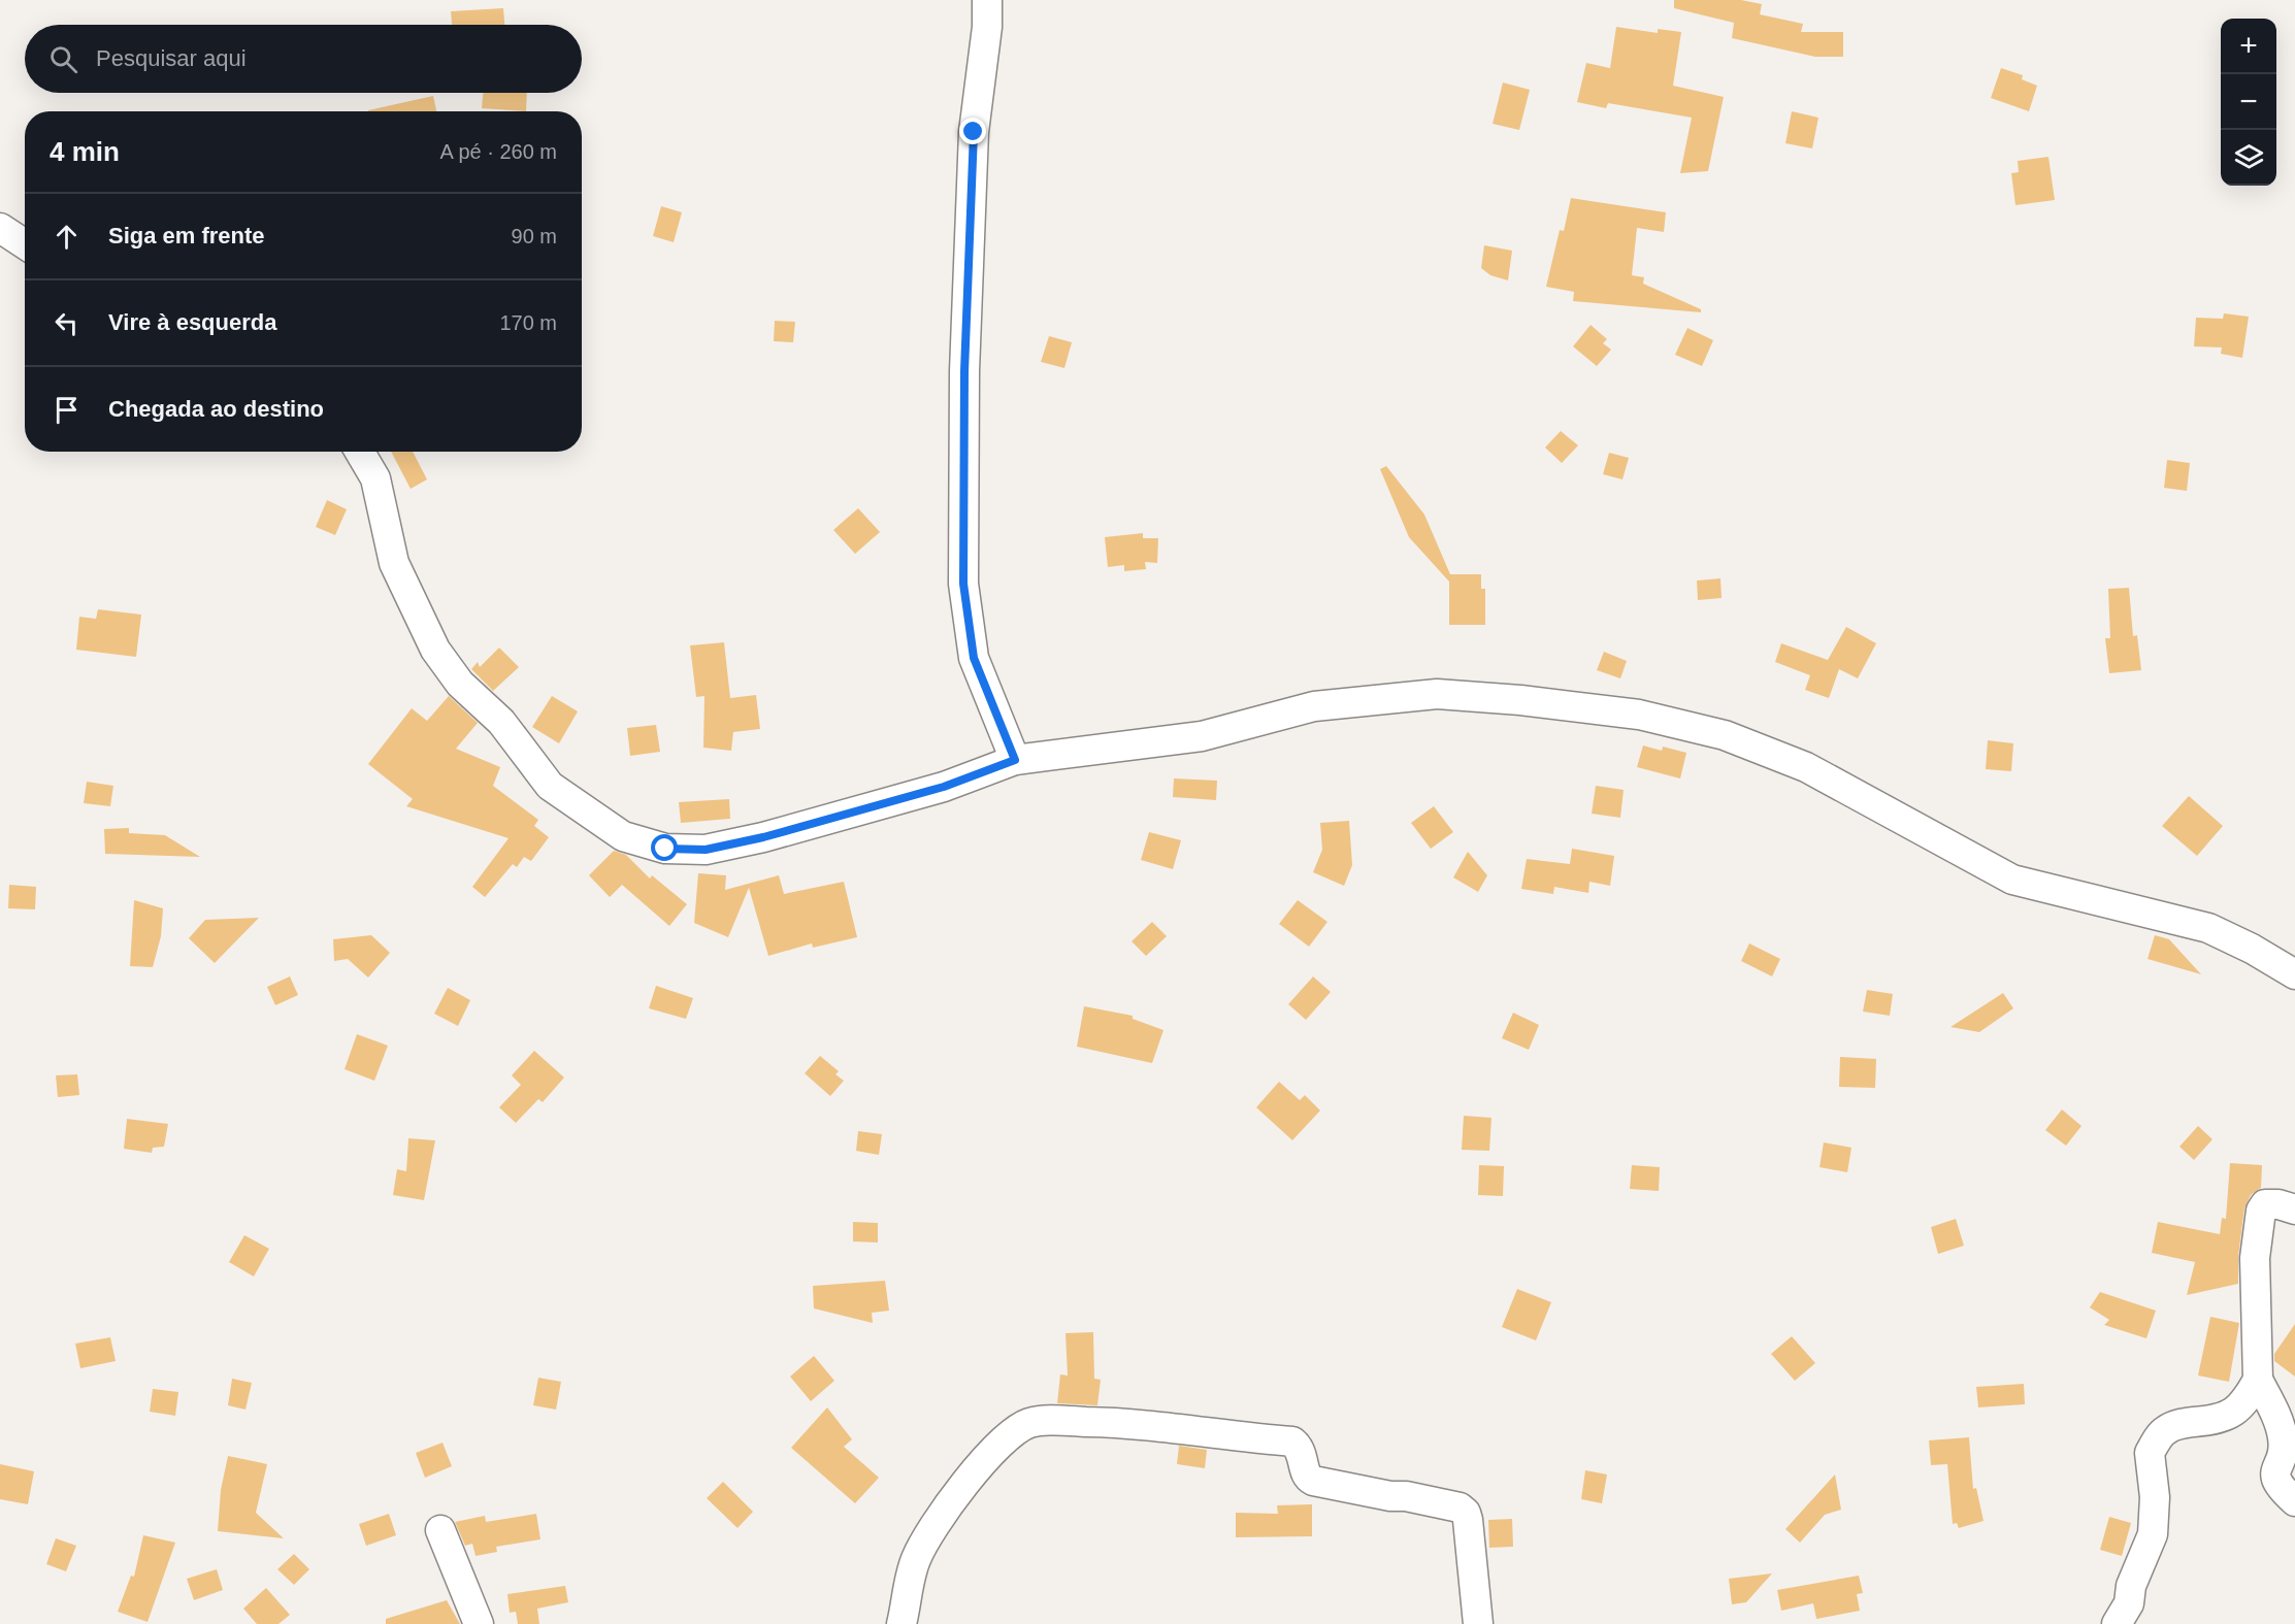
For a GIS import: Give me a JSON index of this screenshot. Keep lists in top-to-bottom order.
{
  "page": {
    "map_buttons": ["+", "−"],
    "search": "Pesquisar aqui",
    "heading": ["4 min", "A pé · 260 m"],
    "list": [
      ["Siga em frente", "90 m"],
      ["Vire à esquerda", "170 m"],
      "Chegada ao destino"
    ]
  }
}
